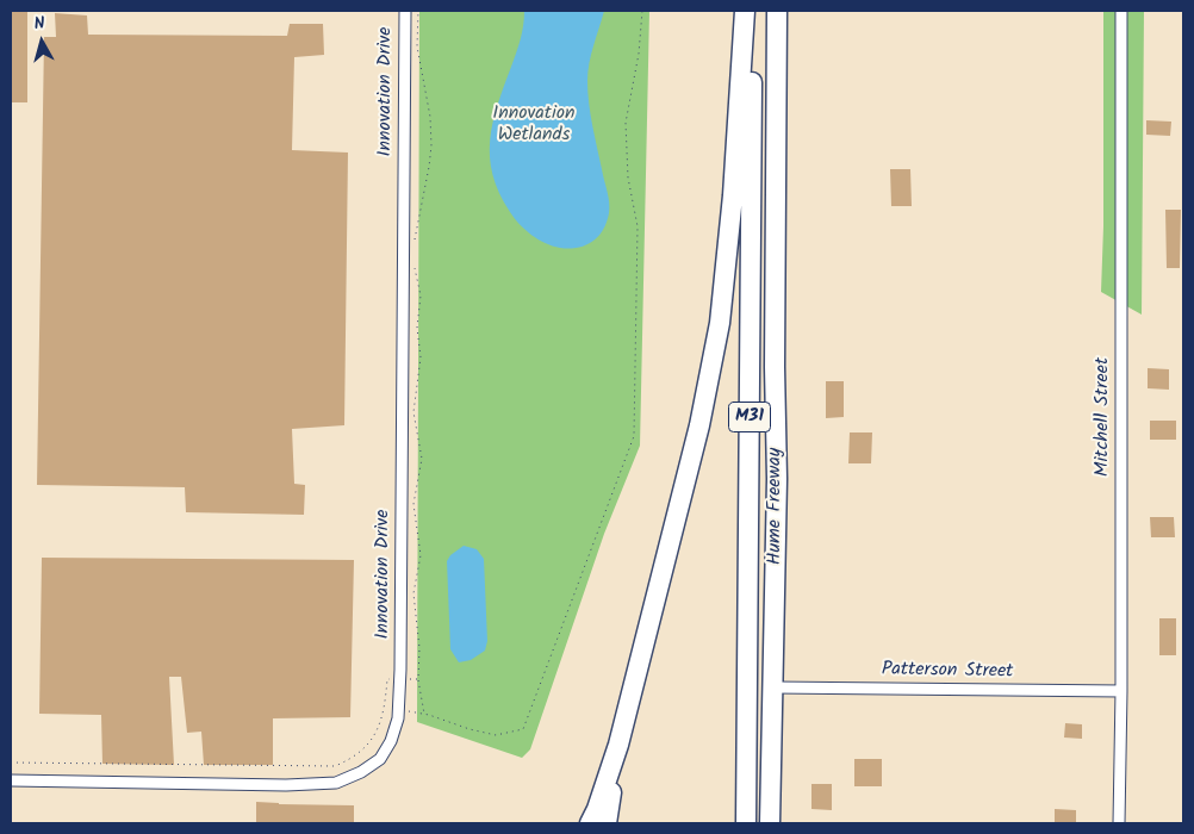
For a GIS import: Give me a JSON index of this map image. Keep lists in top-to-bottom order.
{
  "streets": {
    "highway": ["M31", "Hume Freeway"],
    "street": ["Innovation Drive", "Mitchell Street", "Patterson Street"]
  },
  "crossings": [
    ["Mitchell Street", "Patterson Street"],
    ["Hume Freeway", "Patterson Street"]
  ],
  "parks": ["Innovation Wetlands"],
  "north": "top"
}
